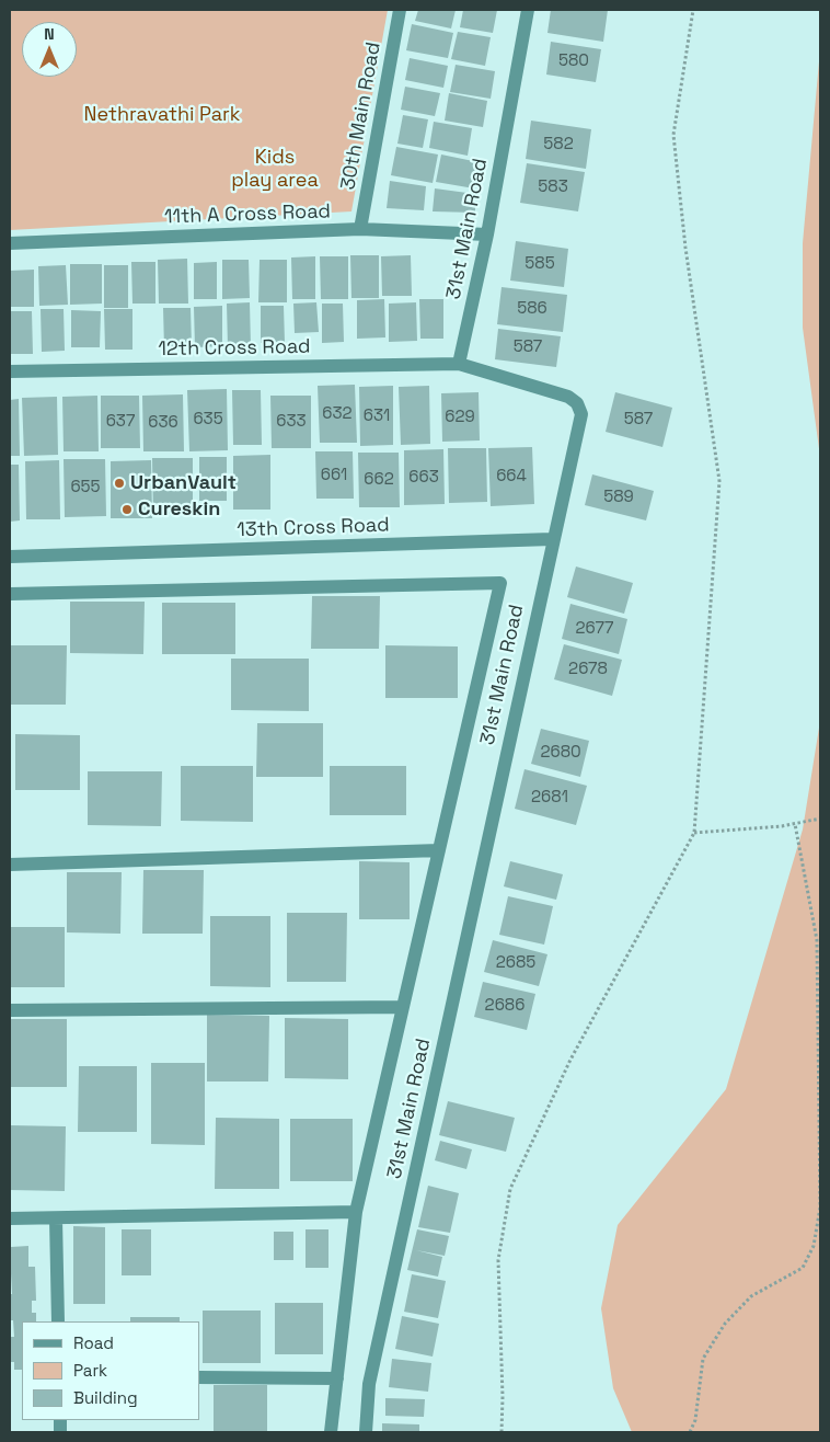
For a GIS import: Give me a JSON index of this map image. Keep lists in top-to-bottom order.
{
  "streets": {
    "street": [
      "30th Main Road",
      "11th A Cross Road",
      "31st Main Road",
      "12th Cross Road",
      "13th Cross Road"
    ]
  },
  "crossings": [
    ["30th Main Road", "11th A Cross Road"],
    ["11th A Cross Road", "31st Main Road"],
    ["31st Main Road", "12th Cross Road"],
    ["31st Main Road", "13th Cross Road"]
  ],
  "parks": ["Nethravathi Park", "Kids play area"],
  "places": ["UrbanVault", "Cureskin"],
  "house_numbers": [
    "580",
    "582",
    "583",
    "585",
    "586",
    "587",
    "632",
    "631",
    "629",
    "635",
    "587",
    "637",
    "633",
    "636",
    "661",
    "664",
    "663",
    "662",
    "655",
    "589",
    "2677",
    "2678",
    "2680",
    "2681",
    "2685",
    "2686"
  ],
  "legend": ["Road", "Park", "Building"],
  "north": "top"
}
